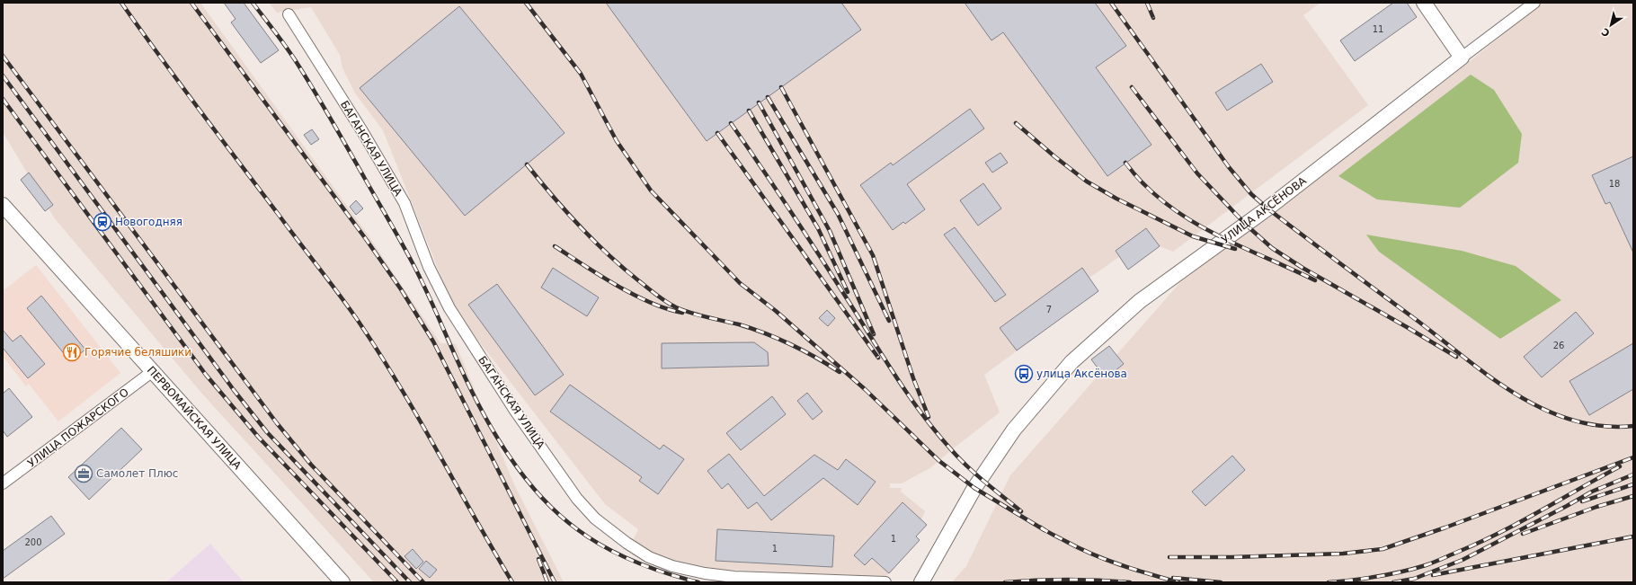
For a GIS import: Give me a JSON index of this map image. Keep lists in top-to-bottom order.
{
  "streets": {
    "street": [
      "БАГАНСКАЯ УЛИЦА",
      "УЛИЦА АКСЁНОВА",
      "ПЕРВОМАЙСКАЯ УЛИЦА",
      "УЛИЦА ПОЖАРСКОГО"
    ]
  },
  "crossings": [
    ["ПЕРВОМАЙСКАЯ УЛИЦА", "УЛИЦА ПОЖАРСКОГО"]
  ],
  "places": {
    "station": ["Новогодняя"],
    "restaurant": ["Горячие беляшики"],
    "bus stop": ["улица Аксёнова"],
    "office": ["Самолет Плюс"]
  },
  "house_numbers": [
    "11",
    "18",
    "7",
    "26",
    "1",
    "200",
    "1"
  ],
  "north": "bottom left"
}
